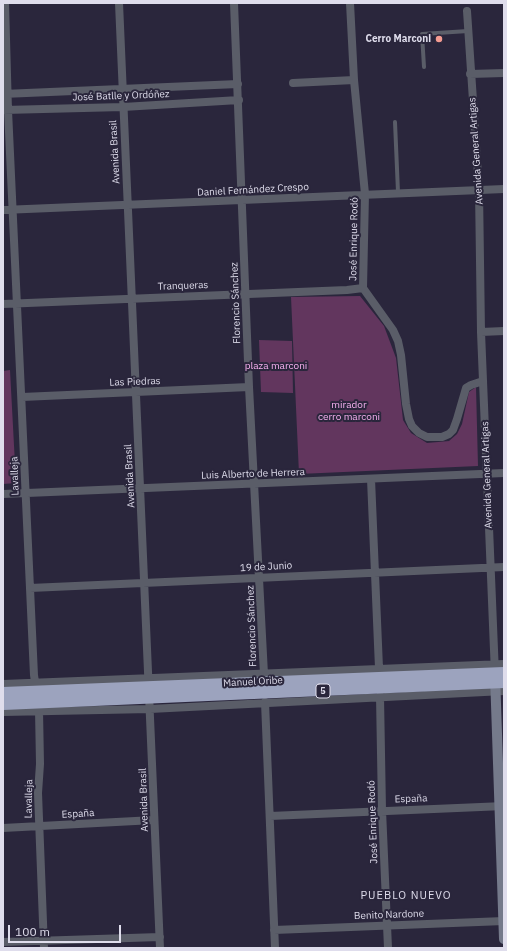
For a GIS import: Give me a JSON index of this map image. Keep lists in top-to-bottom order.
{
  "streets": {
    "highway": ["Manuel Oribe", "5"],
    "main road": ["Avenida General Artigas"],
    "street": [
      "José Batlle y Ordóñez",
      "Avenida Brasil",
      "Daniel Fernández Crespo",
      "José Enrique Rodó",
      "Tranqueras",
      "Florencio Sánchez",
      "Las Piedras",
      "Luis Alberto de Herrera",
      "Lavalleja",
      "19 de Junio",
      "España",
      "Benito Nardone"
    ]
  },
  "crossings": [
    ["José Batlle y Ordóñez", "Avenida Brasil"],
    ["José Batlle y Ordóñez", "Florencio Sánchez"],
    ["José Batlle y Ordóñez", "Lavalleja"],
    ["Avenida General Artigas", "Daniel Fernández Crespo"],
    ["Avenida General Artigas", "José Enrique Rodó"],
    ["Avenida General Artigas", "Luis Alberto de Herrera"],
    ["Avenida General Artigas", "19 de Junio"],
    ["Avenida General Artigas", "Manuel Oribe"],
    ["Avenida General Artigas", "España"],
    ["Avenida General Artigas", "Benito Nardone"],
    ["Avenida Brasil", "Daniel Fernández Crespo"],
    ["Avenida Brasil", "Tranqueras"],
    ["Avenida Brasil", "Las Piedras"],
    ["Avenida Brasil", "Luis Alberto de Herrera"],
    ["Avenida Brasil", "19 de Junio"],
    ["Avenida Brasil", "Manuel Oribe"],
    ["Avenida Brasil", "España"],
    ["Daniel Fernández Crespo", "José Enrique Rodó"],
    ["Daniel Fernández Crespo", "Florencio Sánchez"],
    ["Daniel Fernández Crespo", "Lavalleja"],
    ["José Enrique Rodó", "Tranqueras"],
    ["José Enrique Rodó", "España"],
    ["José Enrique Rodó", "Benito Nardone"],
    ["Tranqueras", "Florencio Sánchez"],
    ["Tranqueras", "Lavalleja"],
    ["Florencio Sánchez", "Las Piedras"],
    ["Florencio Sánchez", "Luis Alberto de Herrera"],
    ["Florencio Sánchez", "19 de Junio"],
    ["Florencio Sánchez", "Manuel Oribe"],
    ["Las Piedras", "Lavalleja"],
    ["Luis Alberto de Herrera", "Lavalleja"],
    ["Lavalleja", "19 de Junio"],
    ["Lavalleja", "Manuel Oribe"],
    ["Lavalleja", "España"]
  ],
  "districts": ["PUEBLO NUEVO"],
  "parks": ["plaza marconi", "mirador cerro marconi"],
  "places": ["Cerro Marconi"],
  "scale_bar": "100 m"
}
